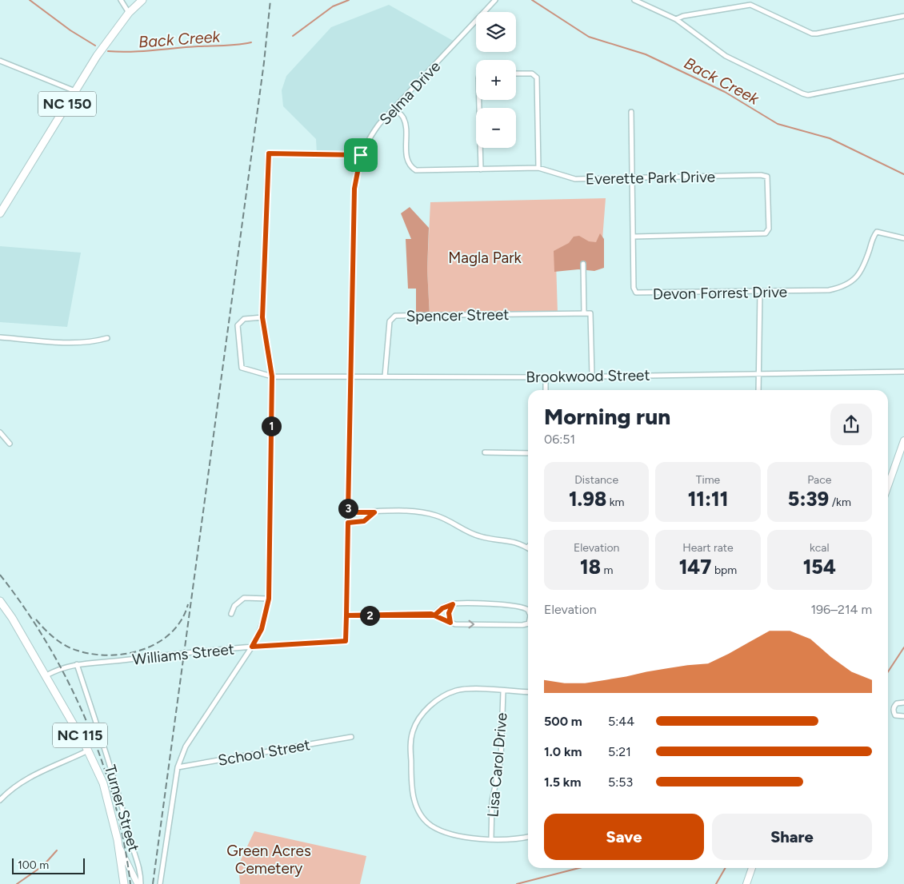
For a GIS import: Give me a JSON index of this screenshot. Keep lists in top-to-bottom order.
{
  "streets": {
    "main road": ["NC 150", "NC 115"],
    "street": [
      "Selma Drive",
      "Everette Park Drive",
      "Devon Forrest Drive",
      "Spencer Street",
      "Brookwood Street",
      "Williams Street",
      "School Street",
      "Lisa Carol Drive",
      "Turner Street"
    ]
  },
  "crossings": [
    ["Selma Drive", "Everette Park Drive"],
    ["Selma Drive", "Brookwood Street"],
    ["Selma Drive", "Williams Street"],
    ["Everette Park Drive", "Devon Forrest Drive"],
    ["Spencer Street", "Brookwood Street"],
    ["Williams Street", "NC 115"],
    ["Williams Street", "Turner Street"]
  ],
  "water": ["Back Creek"],
  "parks": ["Magla Park", "Green Acres Cemetery"],
  "scale_bar": "100 m",
  "page": {
    "map_buttons": ["+", "−"],
    "heading": ["Morning run", "06:51"],
    "pins": ["1", "3", "2"],
    "stats": [
      ["Distance", "1.98 km"],
      ["Time", "11:11"],
      ["Pace", "5:39 /km"],
      ["Elevation", "18 m"],
      ["Heart rate", "147 bpm"],
      ["kcal", "154"]
    ],
    "chart": ["Elevation", "196–214 m"],
    "list": [
      {
        "name": "500 m",
        "note": "5:44"
      },
      {
        "name": "1.0 km",
        "note": "5:21"
      },
      {
        "name": "1.5 km",
        "note": "5:53"
      }
    ],
    "buttons": ["Save", "Share"],
    "scale": "100 m"
  }
}
